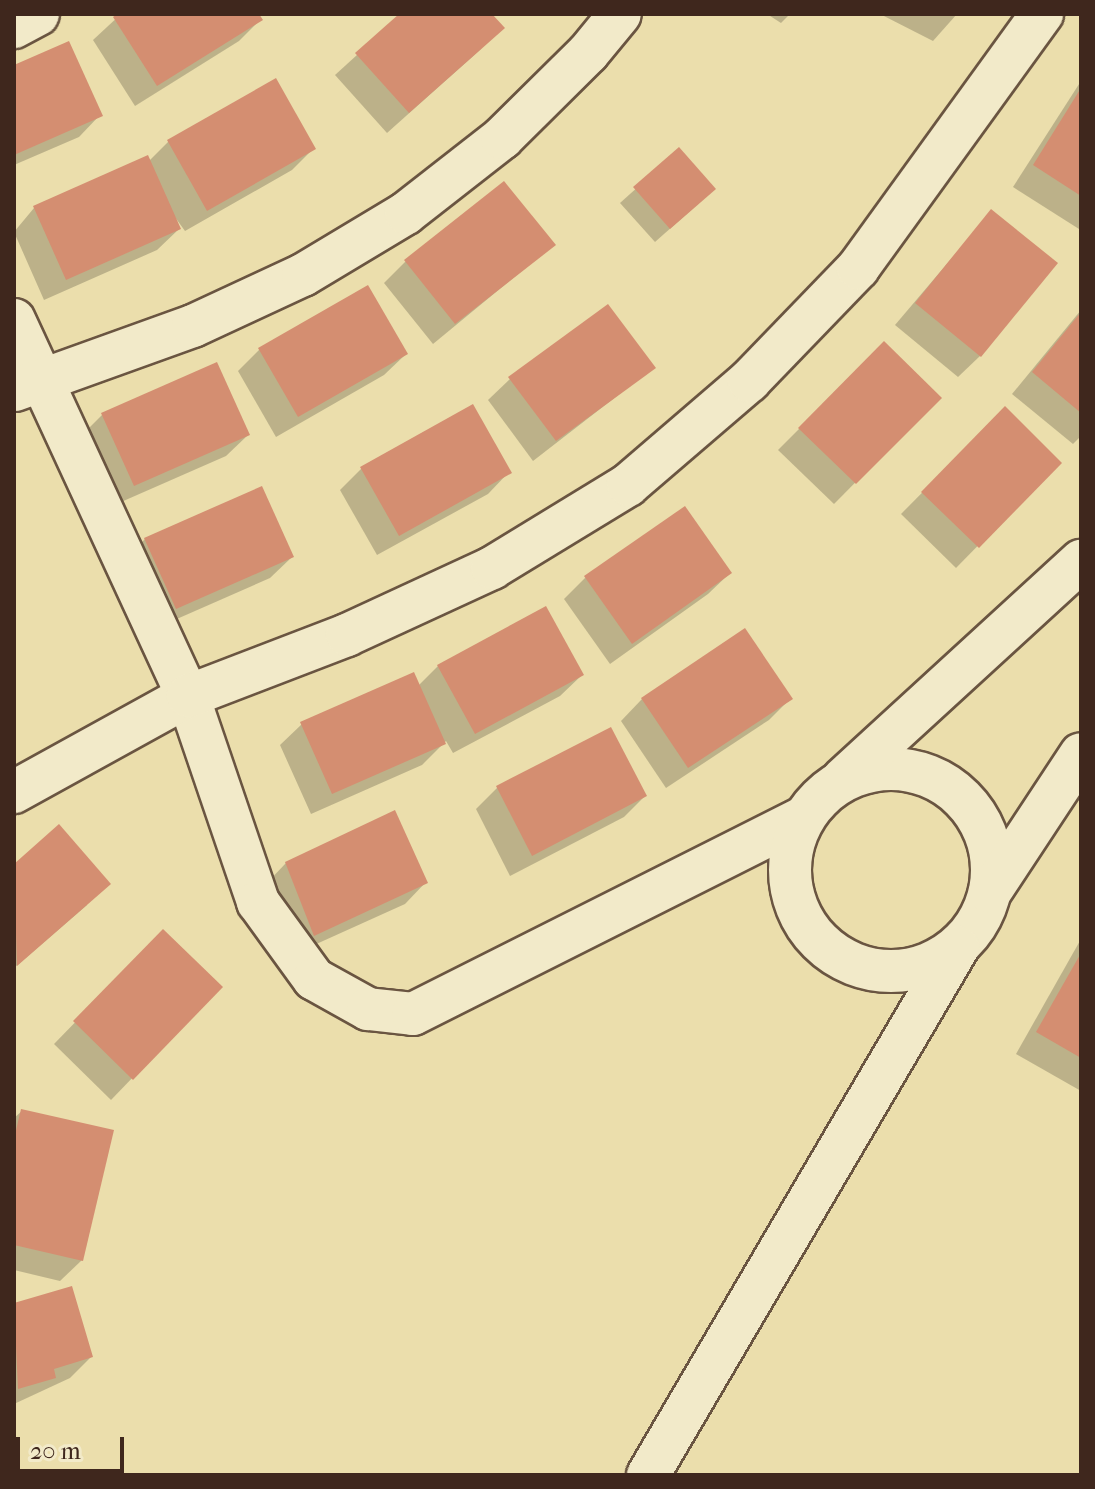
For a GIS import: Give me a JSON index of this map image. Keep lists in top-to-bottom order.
{
  "scale_bar": "20 m"
}
